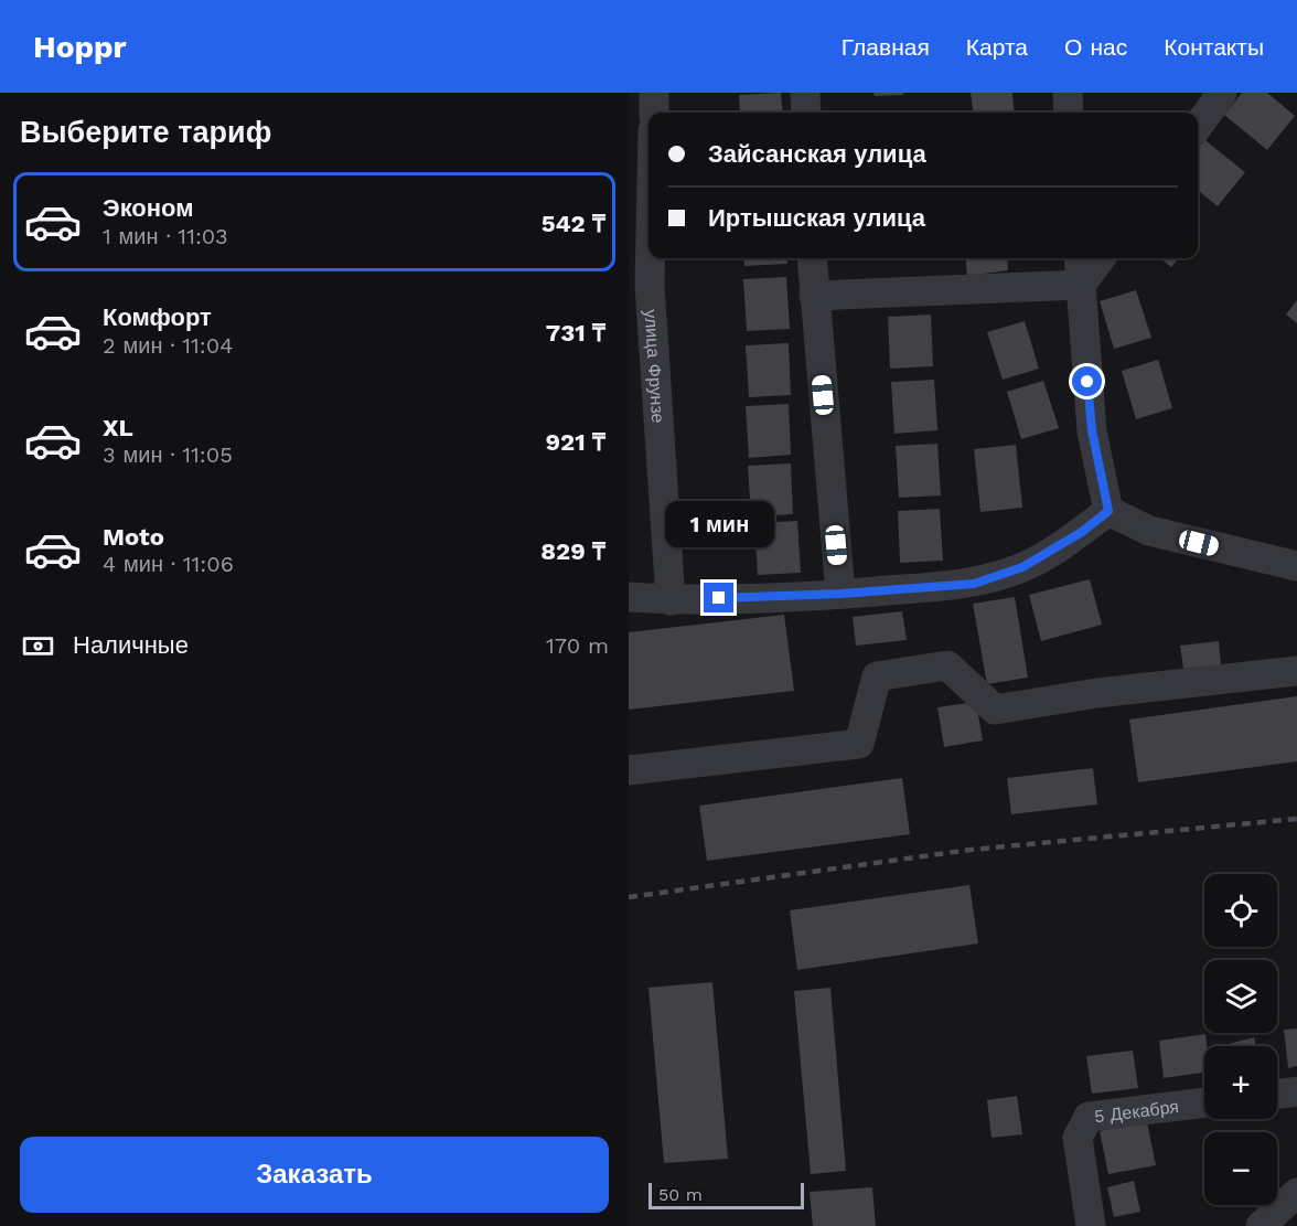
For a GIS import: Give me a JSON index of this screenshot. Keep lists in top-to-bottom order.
{
  "streets": {
    "street": ["улица Фрунзе", "5 Декабря"]
  },
  "scale_bar": "50 m",
  "page": {
    "header": "Hoppr",
    "nav": [
      "Главная",
      "Карта",
      "О нас",
      "Контакты"
    ],
    "heading": "Выберите тариф",
    "banner": ["Зайсанская улица", "Иртышская улица"],
    "list": [
      {
        "name": "Эконом",
        "note": "1 мин · 11:03",
        "value": "542 ₸"
      },
      {
        "name": "Комфорт",
        "note": "2 мин · 11:04",
        "value": "731 ₸"
      },
      {
        "name": "XL",
        "note": "3 мин · 11:05",
        "value": "921 ₸"
      },
      {
        "name": "Moto",
        "note": "4 мин · 11:06",
        "value": "829 ₸"
      }
    ],
    "bubble": "1 мин",
    "pay": ["Наличные", "170 m"],
    "map_buttons": ["+", "−"],
    "buttons": "Заказать",
    "scale": "50 m"
  }
}
